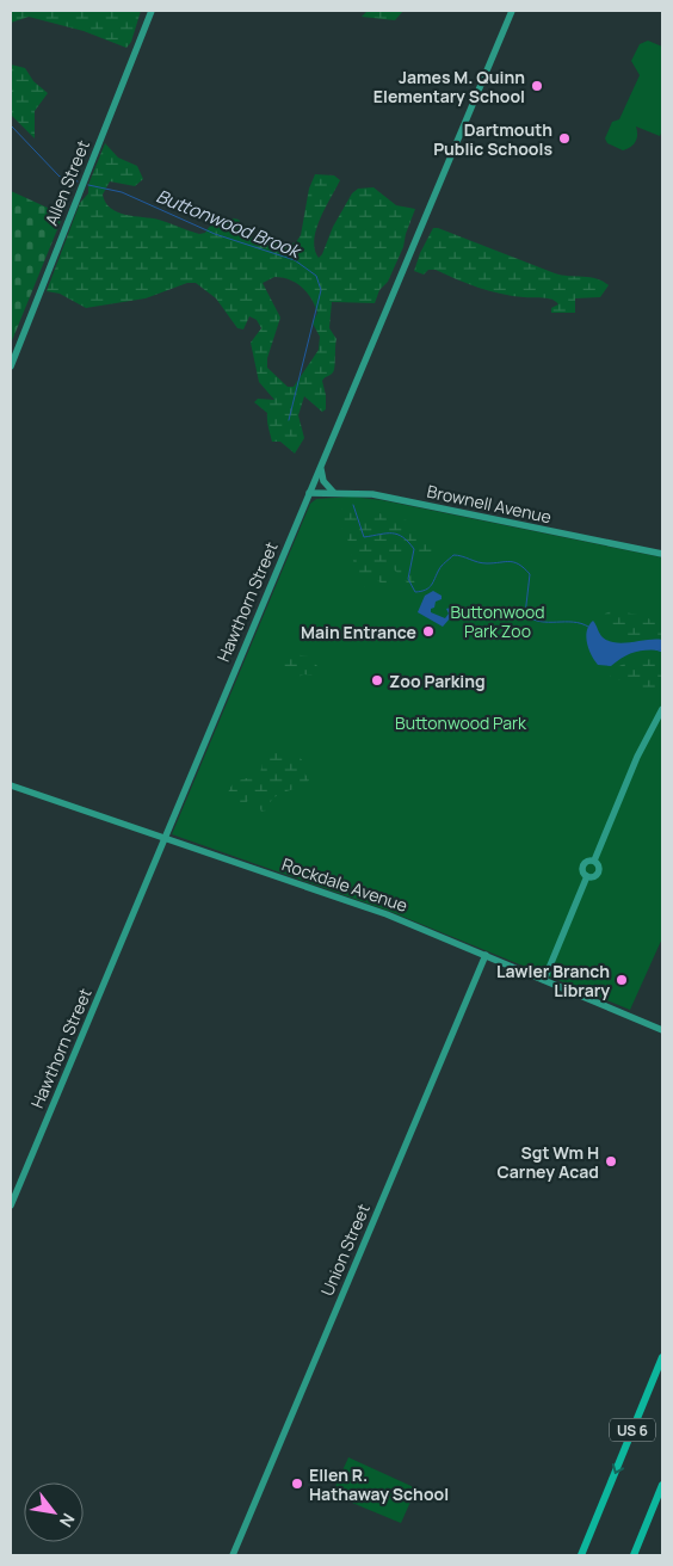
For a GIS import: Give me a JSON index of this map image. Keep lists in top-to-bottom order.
{
  "streets": {
    "main road": [
      "Allen Street",
      "Brownell Avenue",
      "Hawthorn Street",
      "Rockdale Avenue",
      "Union Street",
      "US 6"
    ]
  },
  "crossings": [
    ["Brownell Avenue", "Hawthorn Street"],
    ["Hawthorn Street", "Rockdale Avenue"],
    ["Rockdale Avenue", "Union Street"]
  ],
  "water": ["Buttonwood Brook"],
  "parks": ["Buttonwood Park Zoo", "Buttonwood Park"],
  "places": [
    "James M. Quinn Elementary School",
    "Dartmouth Public Schools",
    "Main Entrance",
    "Zoo Parking",
    "Lawler Branch Library",
    "Sgt Wm H Carney Acad",
    "Ellen R. Hathaway School"
  ],
  "north": "bottom right"
}
